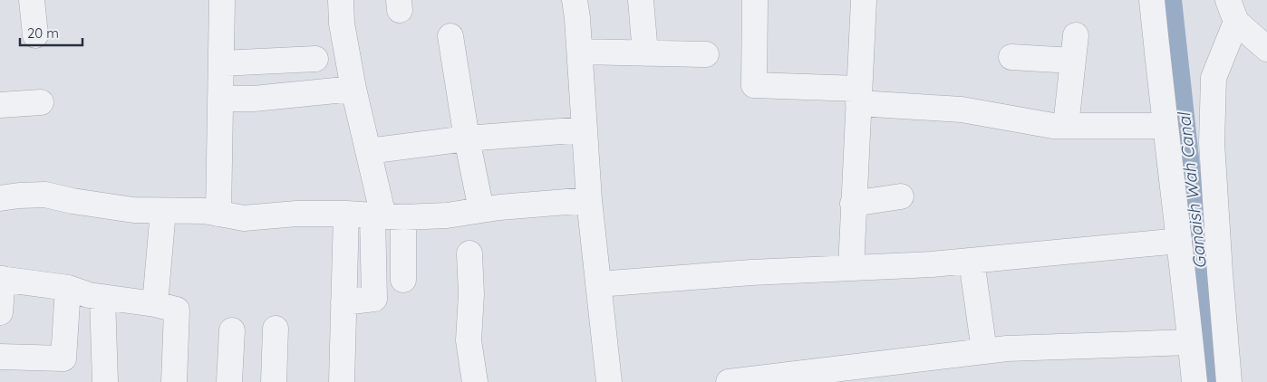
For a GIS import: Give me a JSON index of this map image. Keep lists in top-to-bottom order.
{
  "water": ["Ganaish Wah Canal"],
  "scale_bar": "20 m"
}
